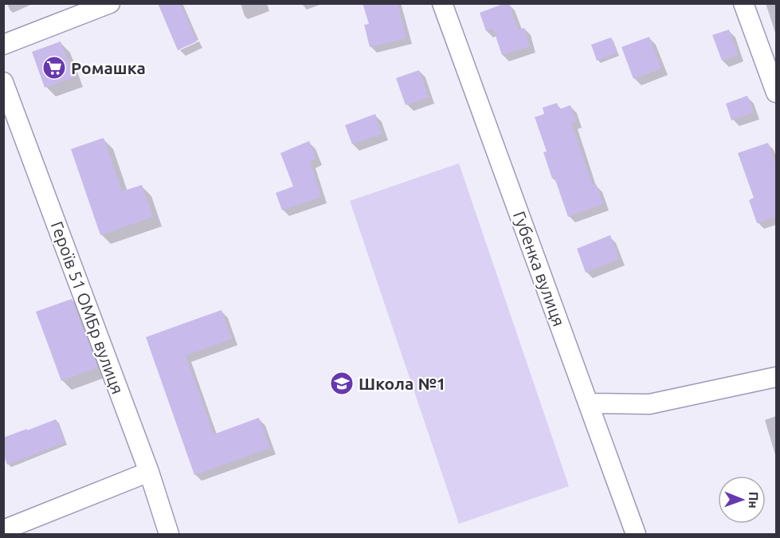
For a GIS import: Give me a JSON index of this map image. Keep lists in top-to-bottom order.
{
  "streets": {
    "street": ["Губенка вулиця", "Героїв 51 ОМБр вулиця"]
  },
  "places": {
    "supermarket": ["Ромашка"],
    "school or university": ["Школа №1"]
  },
  "north": "right"
}
